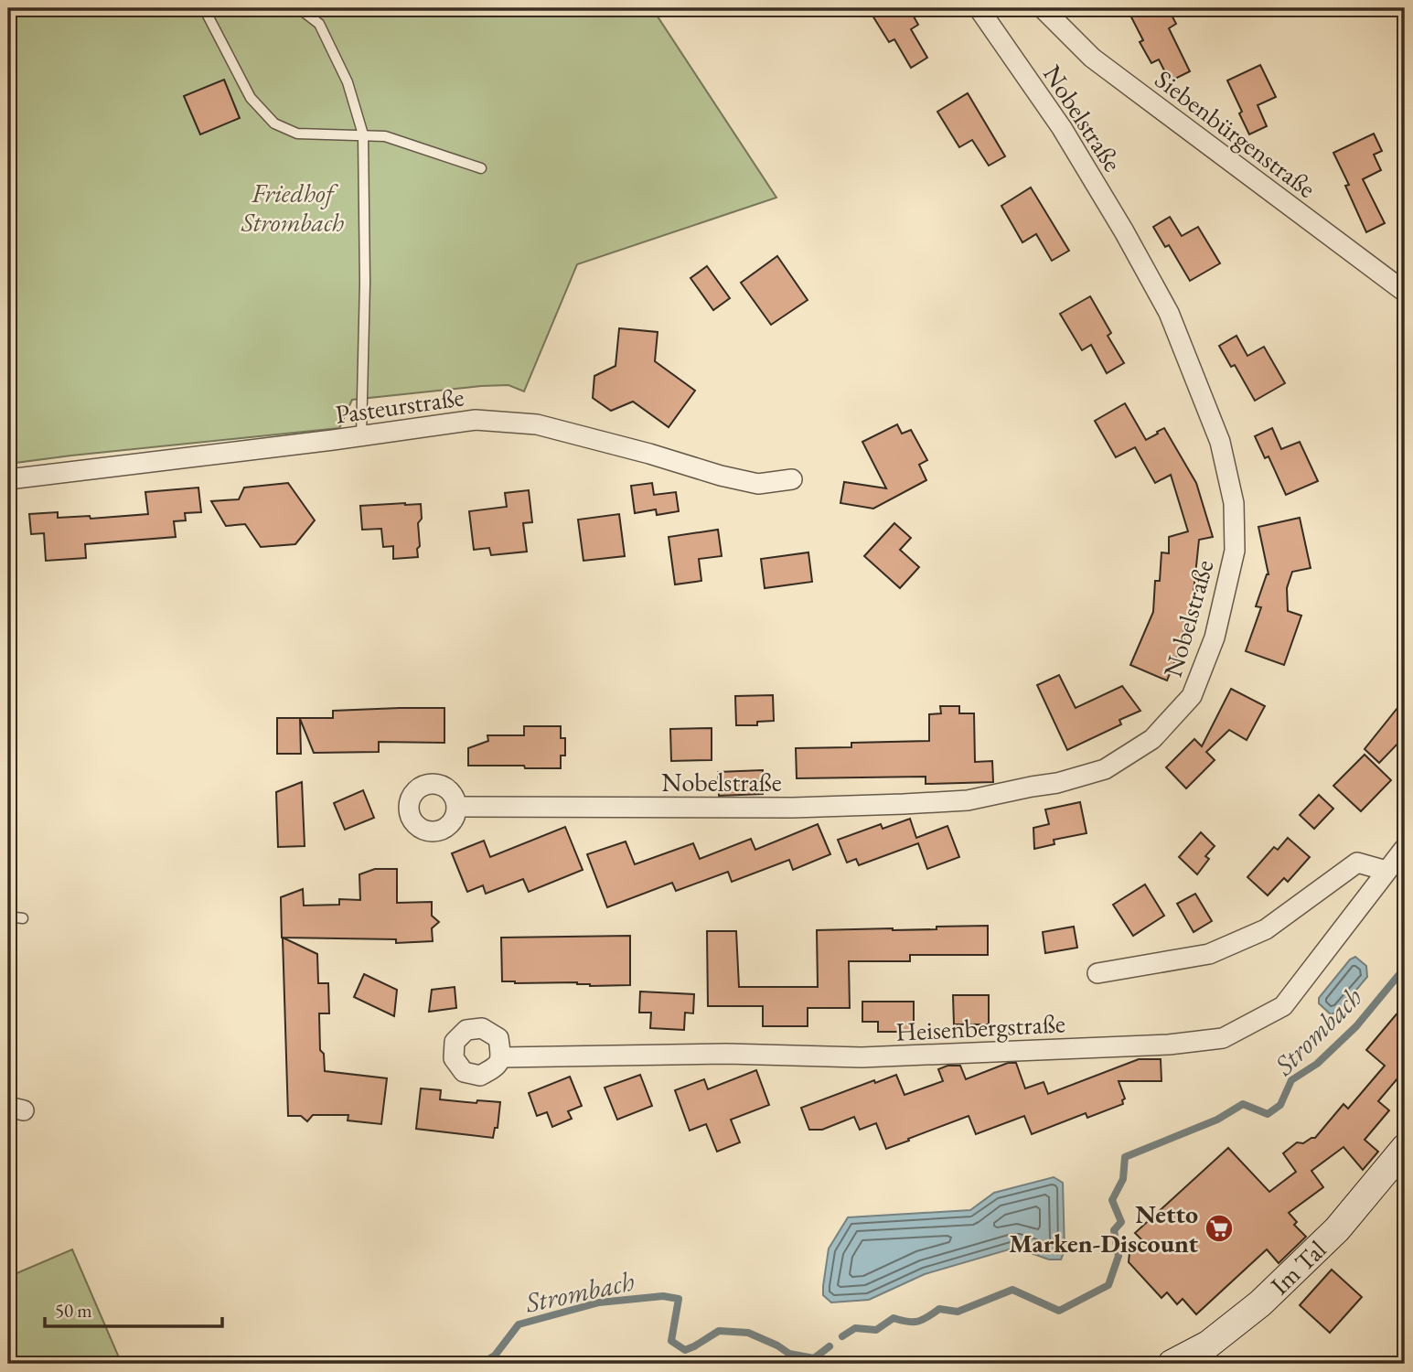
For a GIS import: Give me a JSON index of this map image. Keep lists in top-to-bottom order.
{
  "streets": {
    "main road": ["Im Tal"],
    "street": [
      "Nobelstraße",
      "Siebenbürgenstraße",
      "Pasteurstraße",
      "Heisenbergstraße"
    ]
  },
  "water": ["Strombach"],
  "parks": ["Friedhof Strombach"],
  "places": {
    "supermarket": ["Netto Marken-Discount"]
  },
  "scale_bar": "50 m"
}
